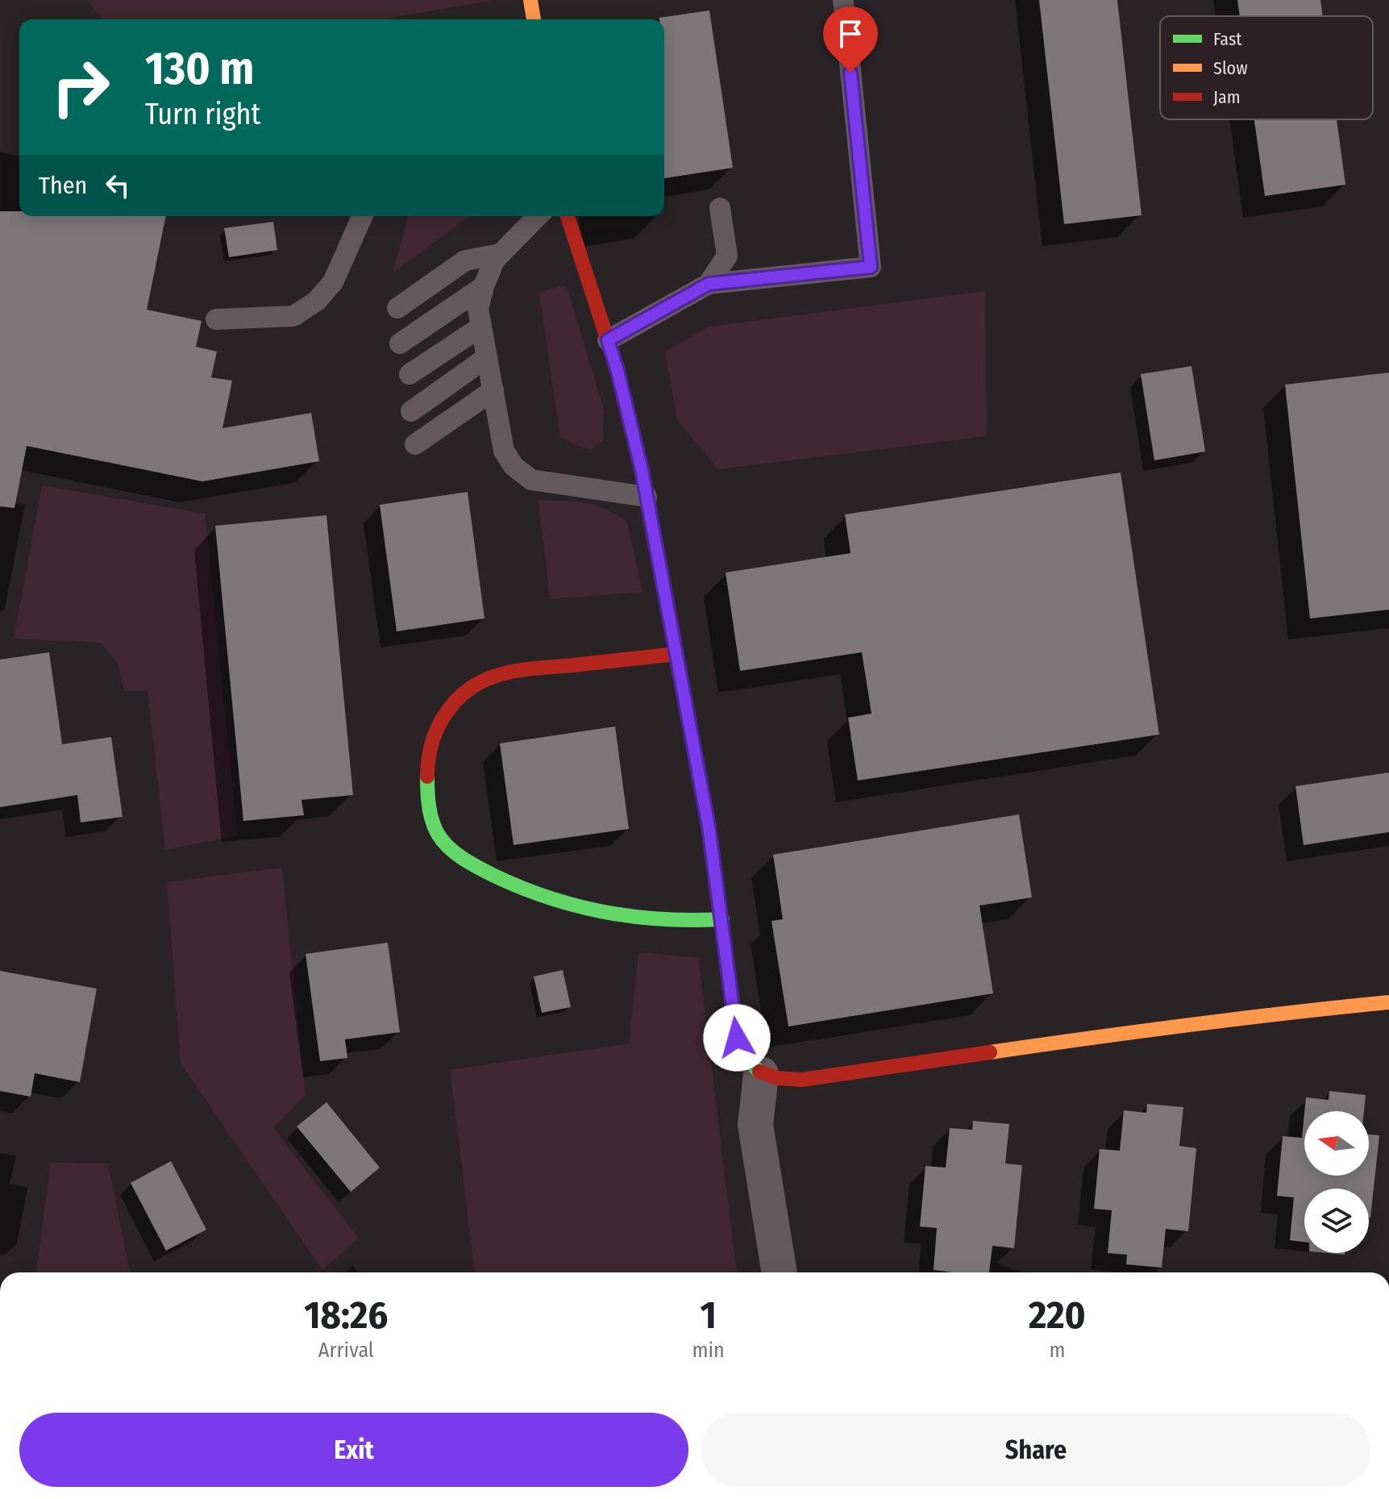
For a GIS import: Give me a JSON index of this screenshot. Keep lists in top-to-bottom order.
{
  "legend": ["Fast", "Slow", "Jam"],
  "north": "left",
  "page": {
    "turn": ["130 m", "Turn right"],
    "then": "Then",
    "eta": [
      "18:26",
      "Arrival",
      "1",
      "min",
      "220",
      "m"
    ],
    "buttons": ["Exit", "Share"]
  }
}
